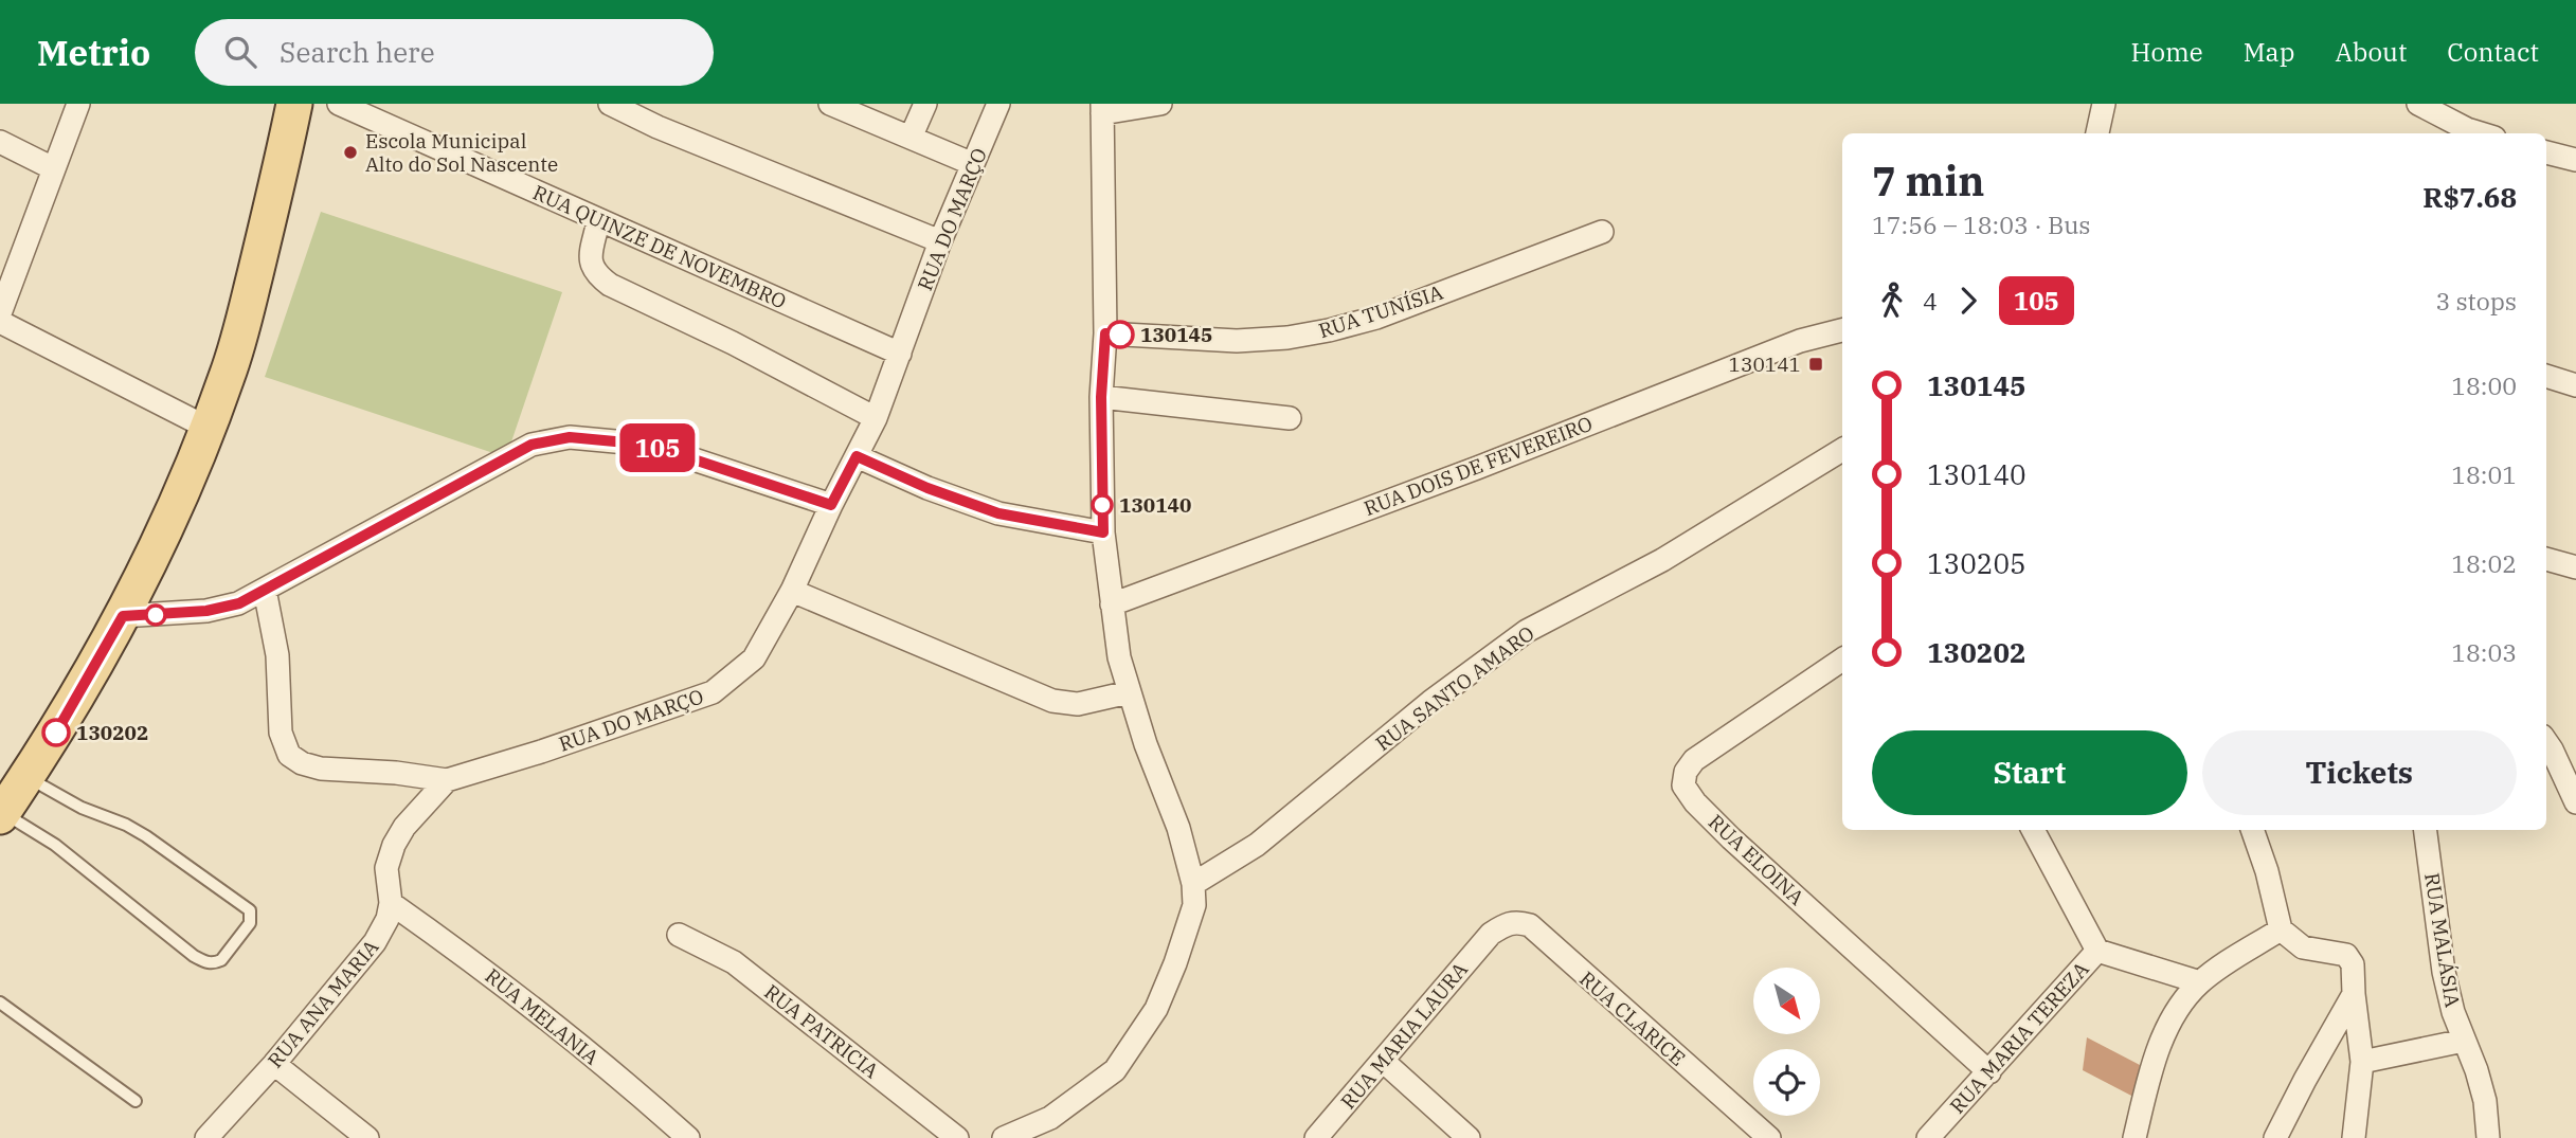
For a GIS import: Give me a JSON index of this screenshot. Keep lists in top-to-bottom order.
{
  "streets": {
    "street": [
      "RUA DO MARÇO",
      "RUA QUINZE DE NOVEMBRO",
      "RUA TUNÍSIA",
      "RUA DOIS DE FEVEREIRO",
      "RUA SANTO AMARO",
      "RUA ELOINA",
      "RUA MALÁSIA",
      "RUA ANA MARIA",
      "RUA MELANIA",
      "RUA CLARICE",
      "RUA PATRICIA",
      "RUA MARIA LAURA",
      "RUA MARIA TEREZA"
    ]
  },
  "crossings": [
    ["RUA DO MARÇO", "RUA QUINZE DE NOVEMBRO"],
    ["RUA DO MARÇO", "RUA ANA MARIA"],
    ["RUA ELOINA", "RUA MARIA TEREZA"],
    ["RUA ANA MARIA", "RUA MELANIA"],
    ["RUA CLARICE", "RUA MARIA LAURA"]
  ],
  "places": {
    "other": [
      "Escola Municipal Alto do Sol Nascente",
      "130145",
      "130140",
      "130202"
    ],
    "transit": ["130141"]
  },
  "lines": ["bus line 105"],
  "north": "bottom right",
  "page": {
    "header": "Metrio",
    "search": "Search here",
    "nav": [
      "Home",
      "Map",
      "About",
      "Contact"
    ],
    "on_map": "105",
    "heading": ["7 min", "17:56 – 18:03 · Bus", "R$7.68"],
    "legs": ["4", "105", "3 stops"],
    "list": [
      {
        "name": "130145",
        "value": "18:00"
      },
      {
        "name": "130140",
        "value": "18:01"
      },
      {
        "name": "130205",
        "value": "18:02"
      },
      {
        "name": "130202",
        "value": "18:03"
      }
    ],
    "buttons": ["Start", "Tickets"]
  }
}
